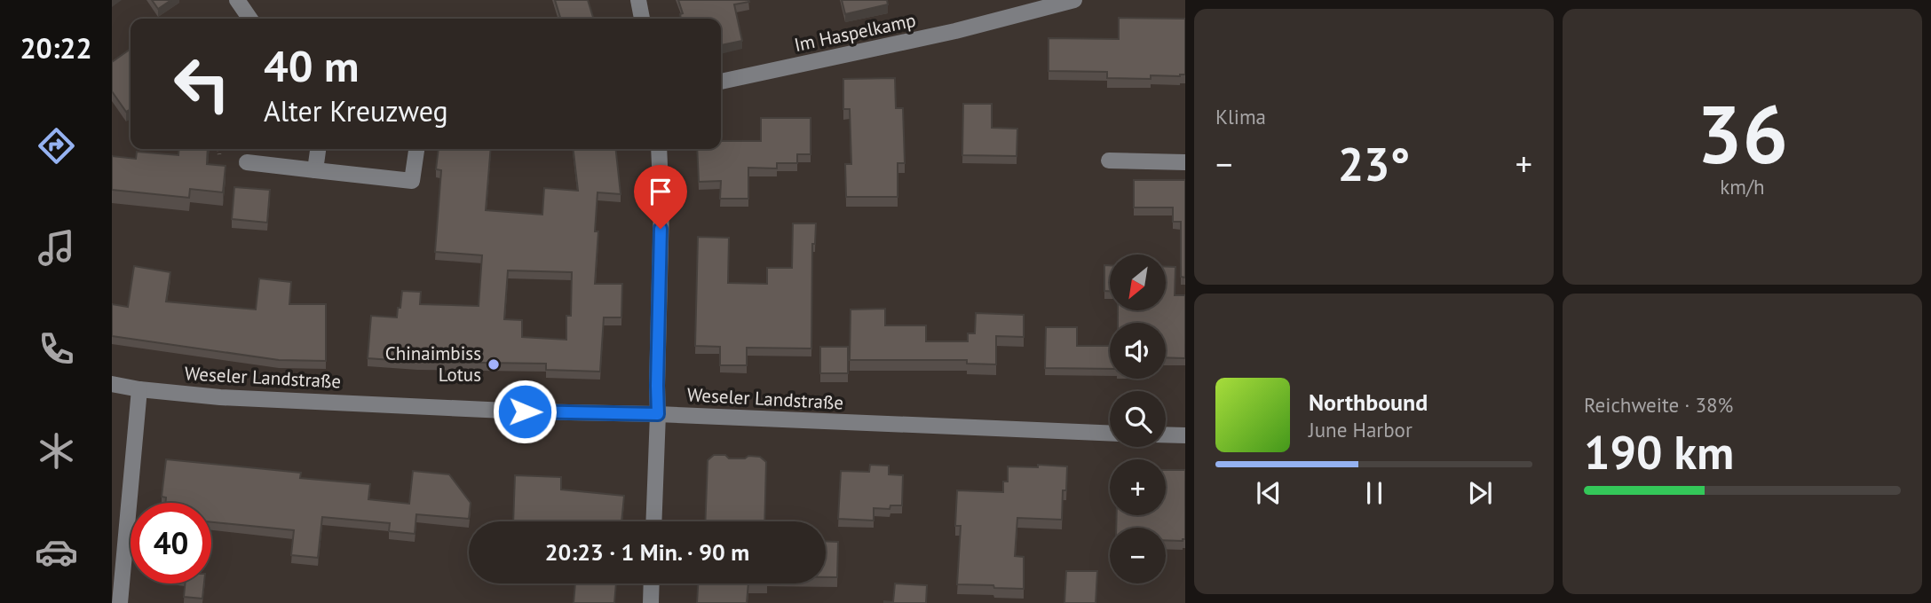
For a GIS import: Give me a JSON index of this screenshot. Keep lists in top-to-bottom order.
{
  "streets": {
    "street": ["Im Haspelkamp", "Weseler Landstraße"]
  },
  "places": ["Chinaimbiss Lotus"],
  "north": "bottom left",
  "page": {
    "tabs": "20:22",
    "tile": [
      "Klima",
      ["36", "km/h"],
      ["Reichweite · 38%", "190 km"]
    ],
    "turn": ["40 m", "Alter Kreuzweg"],
    "heat": ["−", "23°", "+"],
    "map_buttons": ["+", "−"],
    "song": ["Northbound", "June Harbor"],
    "limit": "40",
    "trip": "20:23 · 1 Min. · 90 m"
  }
}
